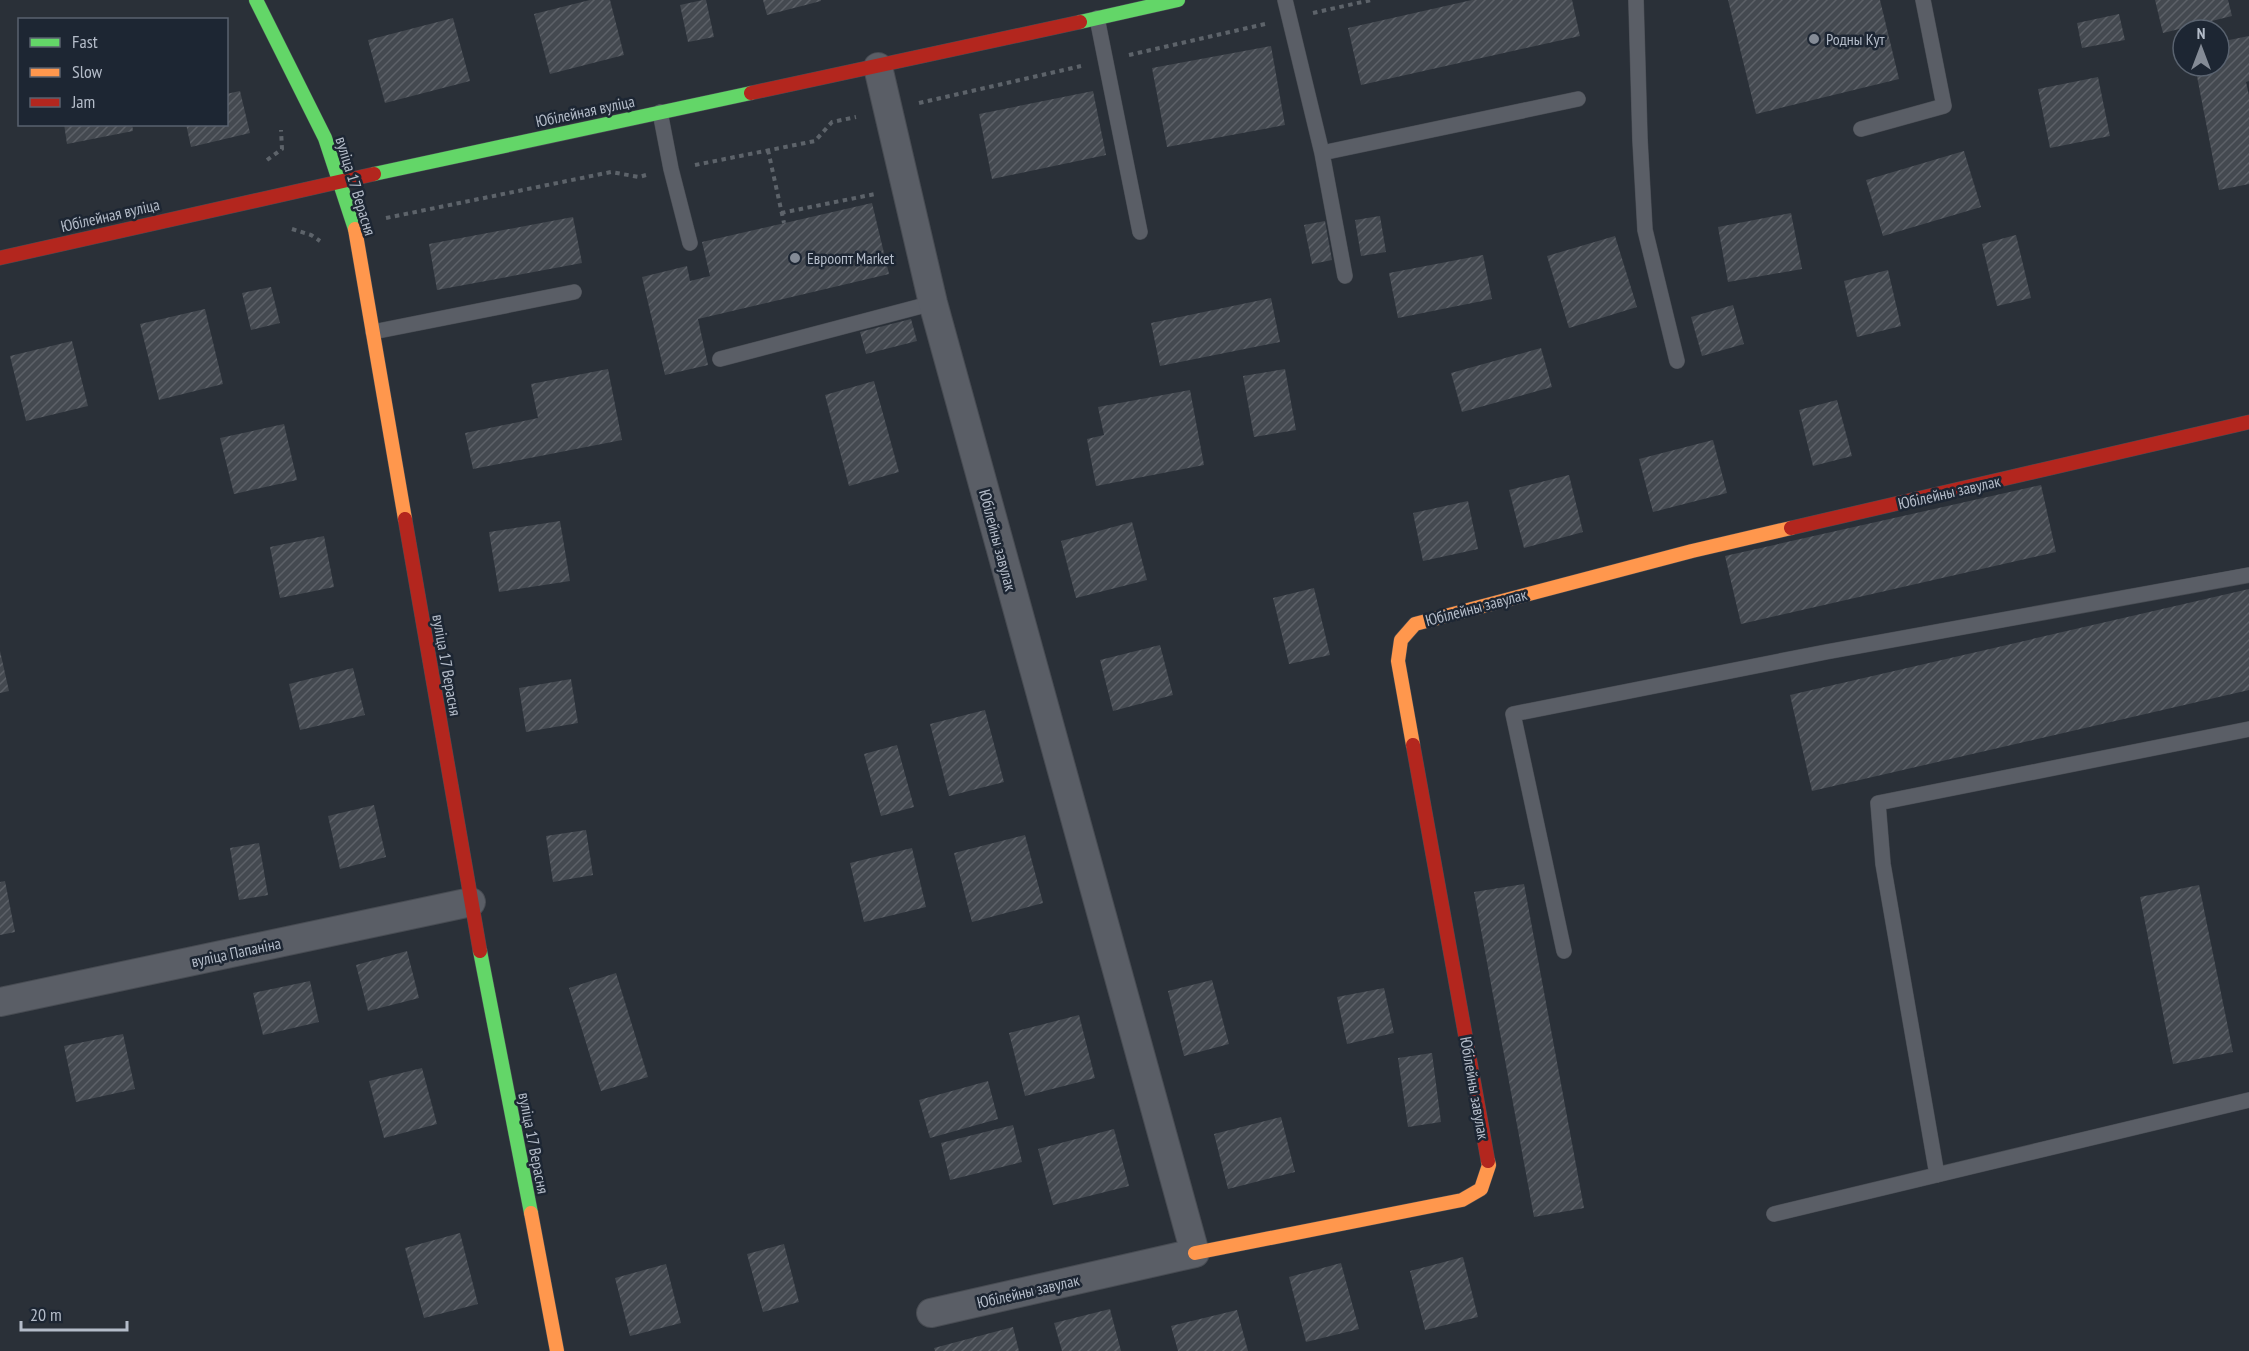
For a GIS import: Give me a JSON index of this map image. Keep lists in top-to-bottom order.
{
  "streets": {
    "street": [
      "Юбілейная вуліца",
      "вуліца 17 Верасня",
      "Юбілейны завулак",
      "вуліца Папаніна"
    ]
  },
  "crossings": [
    ["Юбілейная вуліца", "вуліца 17 Верасня"],
    ["Юбілейная вуліца", "Юбілейны завулак"],
    ["вуліца 17 Верасня", "вуліца Папаніна"]
  ],
  "places": ["Родны Кут", "Евроопт Market"],
  "legend": ["Fast", "Slow", "Jam"],
  "scale_bar": "20 m",
  "north": "top"
}
